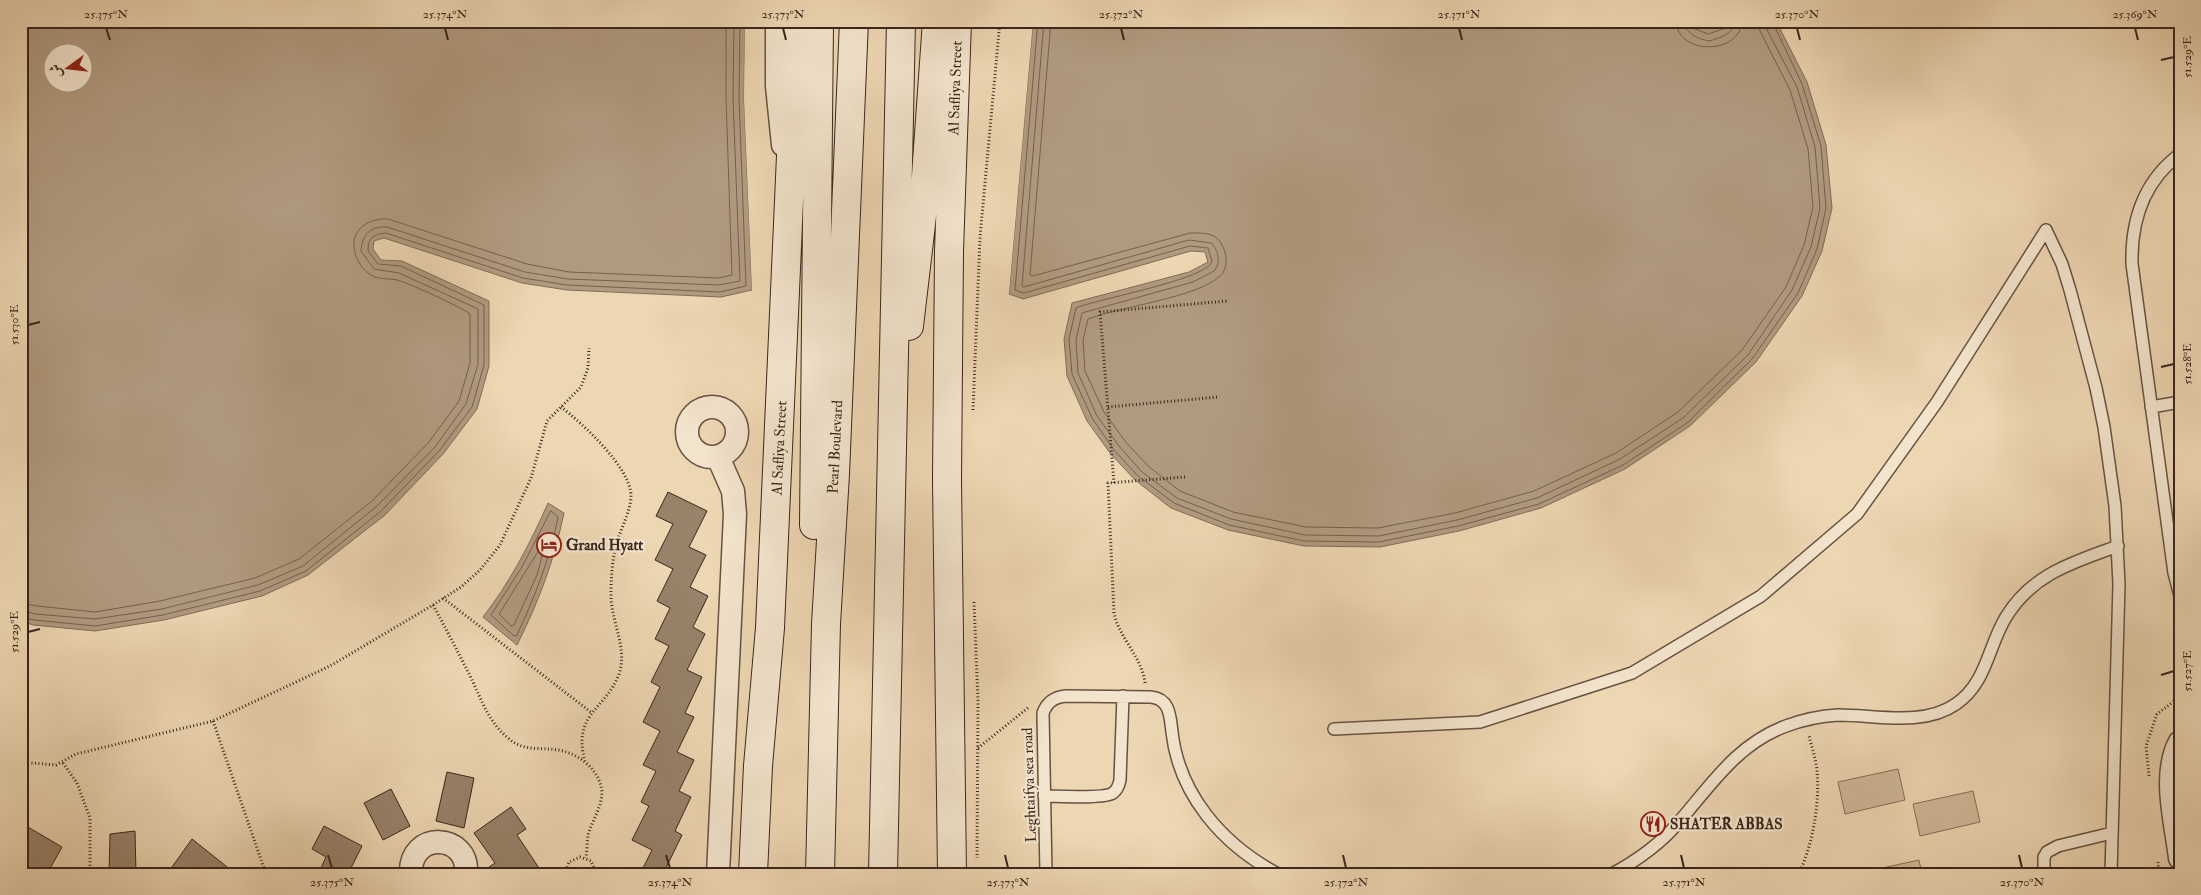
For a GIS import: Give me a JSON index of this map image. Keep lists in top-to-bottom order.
{
  "streets": {
    "main road": ["Al Safliya Street", "Pearl Boulevard"],
    "lane": ["Leghtaifya sea road"]
  },
  "places": {
    "hotel": ["Grand Hyatt"],
    "restaurant": ["SHATER ABBAS"]
  },
  "north": "left",
  "coordinates": [
    "25.375°N",
    "25.374°N",
    "25.373°N",
    "25.372°N",
    "25.371°N",
    "25.370°N",
    "25.369°N",
    "51.529°E",
    "51.530°E",
    "51.528°E",
    "51.527°E"
  ]
}
